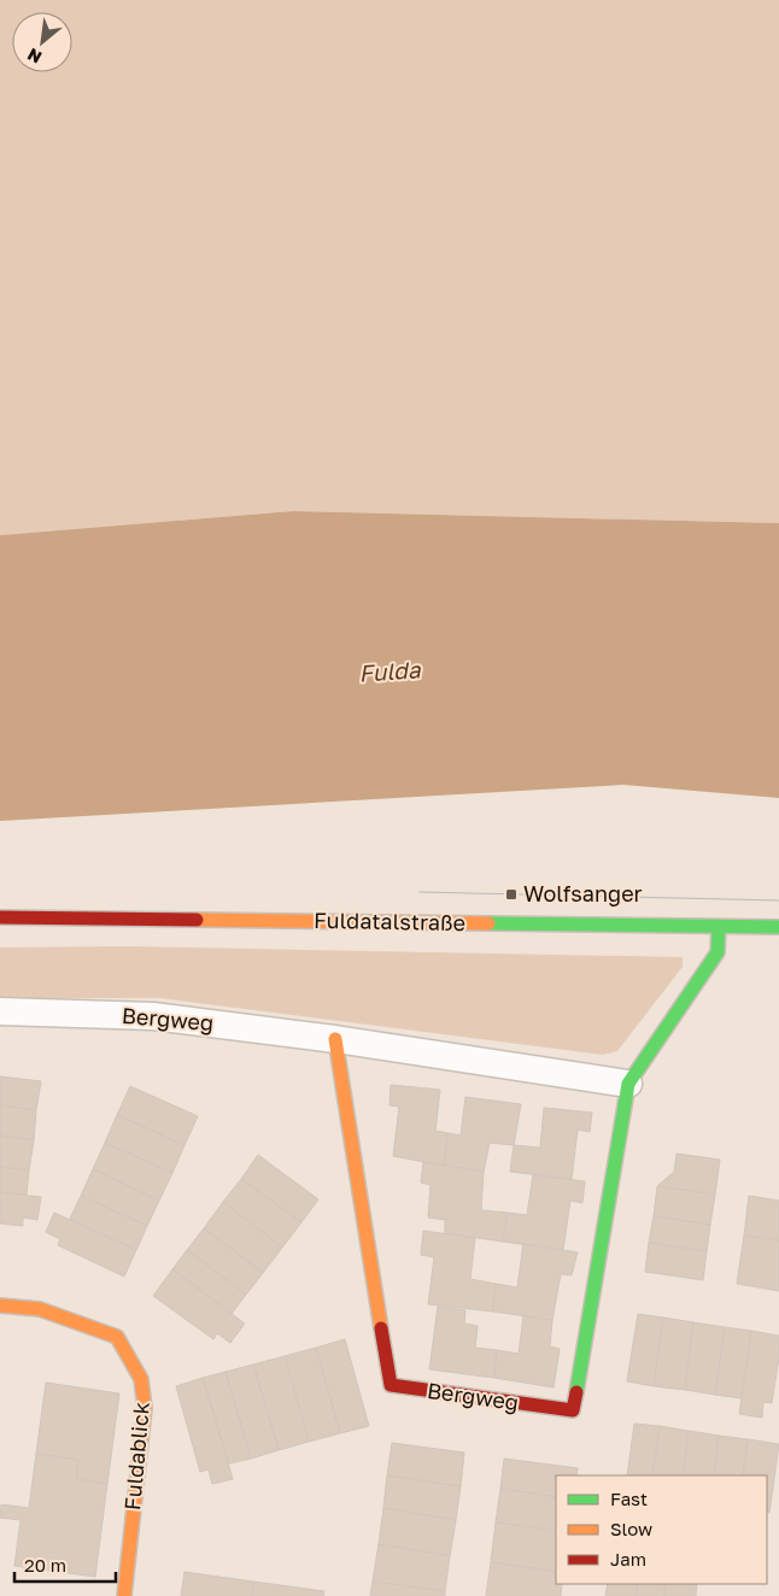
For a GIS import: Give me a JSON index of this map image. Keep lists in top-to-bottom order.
{
  "streets": {
    "street": ["Fuldatalstraße", "Bergweg", "Fuldablick"]
  },
  "crossings": [
    ["Fuldatalstraße", "Bergweg"]
  ],
  "water": ["Fulda"],
  "places": {
    "transit": ["Wolfsanger"]
  },
  "legend": ["Fast", "Slow", "Jam"],
  "scale_bar": "20 m",
  "north": "bottom left"
}
